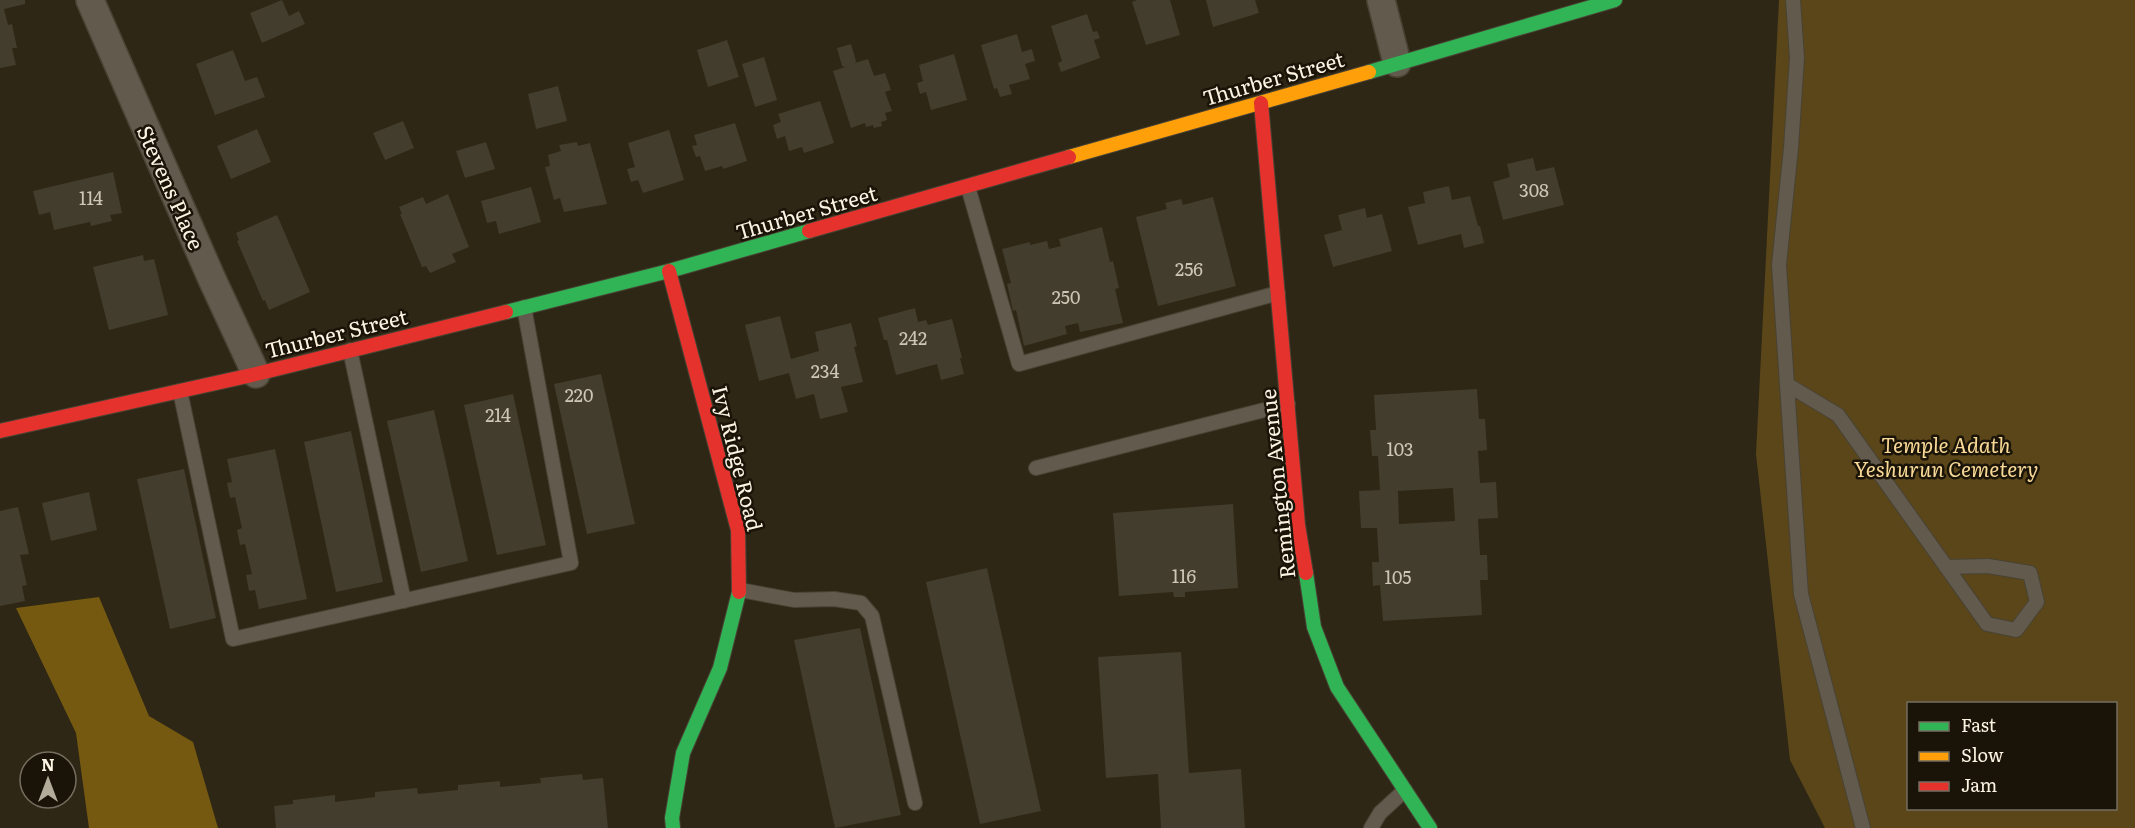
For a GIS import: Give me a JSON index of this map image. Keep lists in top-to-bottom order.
{
  "streets": {
    "street": [
      "Thurber Street",
      "Stevens Place",
      "Ivy Ridge Road",
      "Remington Avenue"
    ]
  },
  "crossings": [
    ["Thurber Street", "Stevens Place"],
    ["Thurber Street", "Ivy Ridge Road"],
    ["Thurber Street", "Remington Avenue"]
  ],
  "parks": ["Temple Adath Yeshurun Cemetery"],
  "house_numbers": [
    "308",
    "114",
    "256",
    "250",
    "242",
    "234",
    "220",
    "214",
    "103",
    "116",
    "105"
  ],
  "legend": ["Fast", "Slow", "Jam"],
  "north": "top"
}
